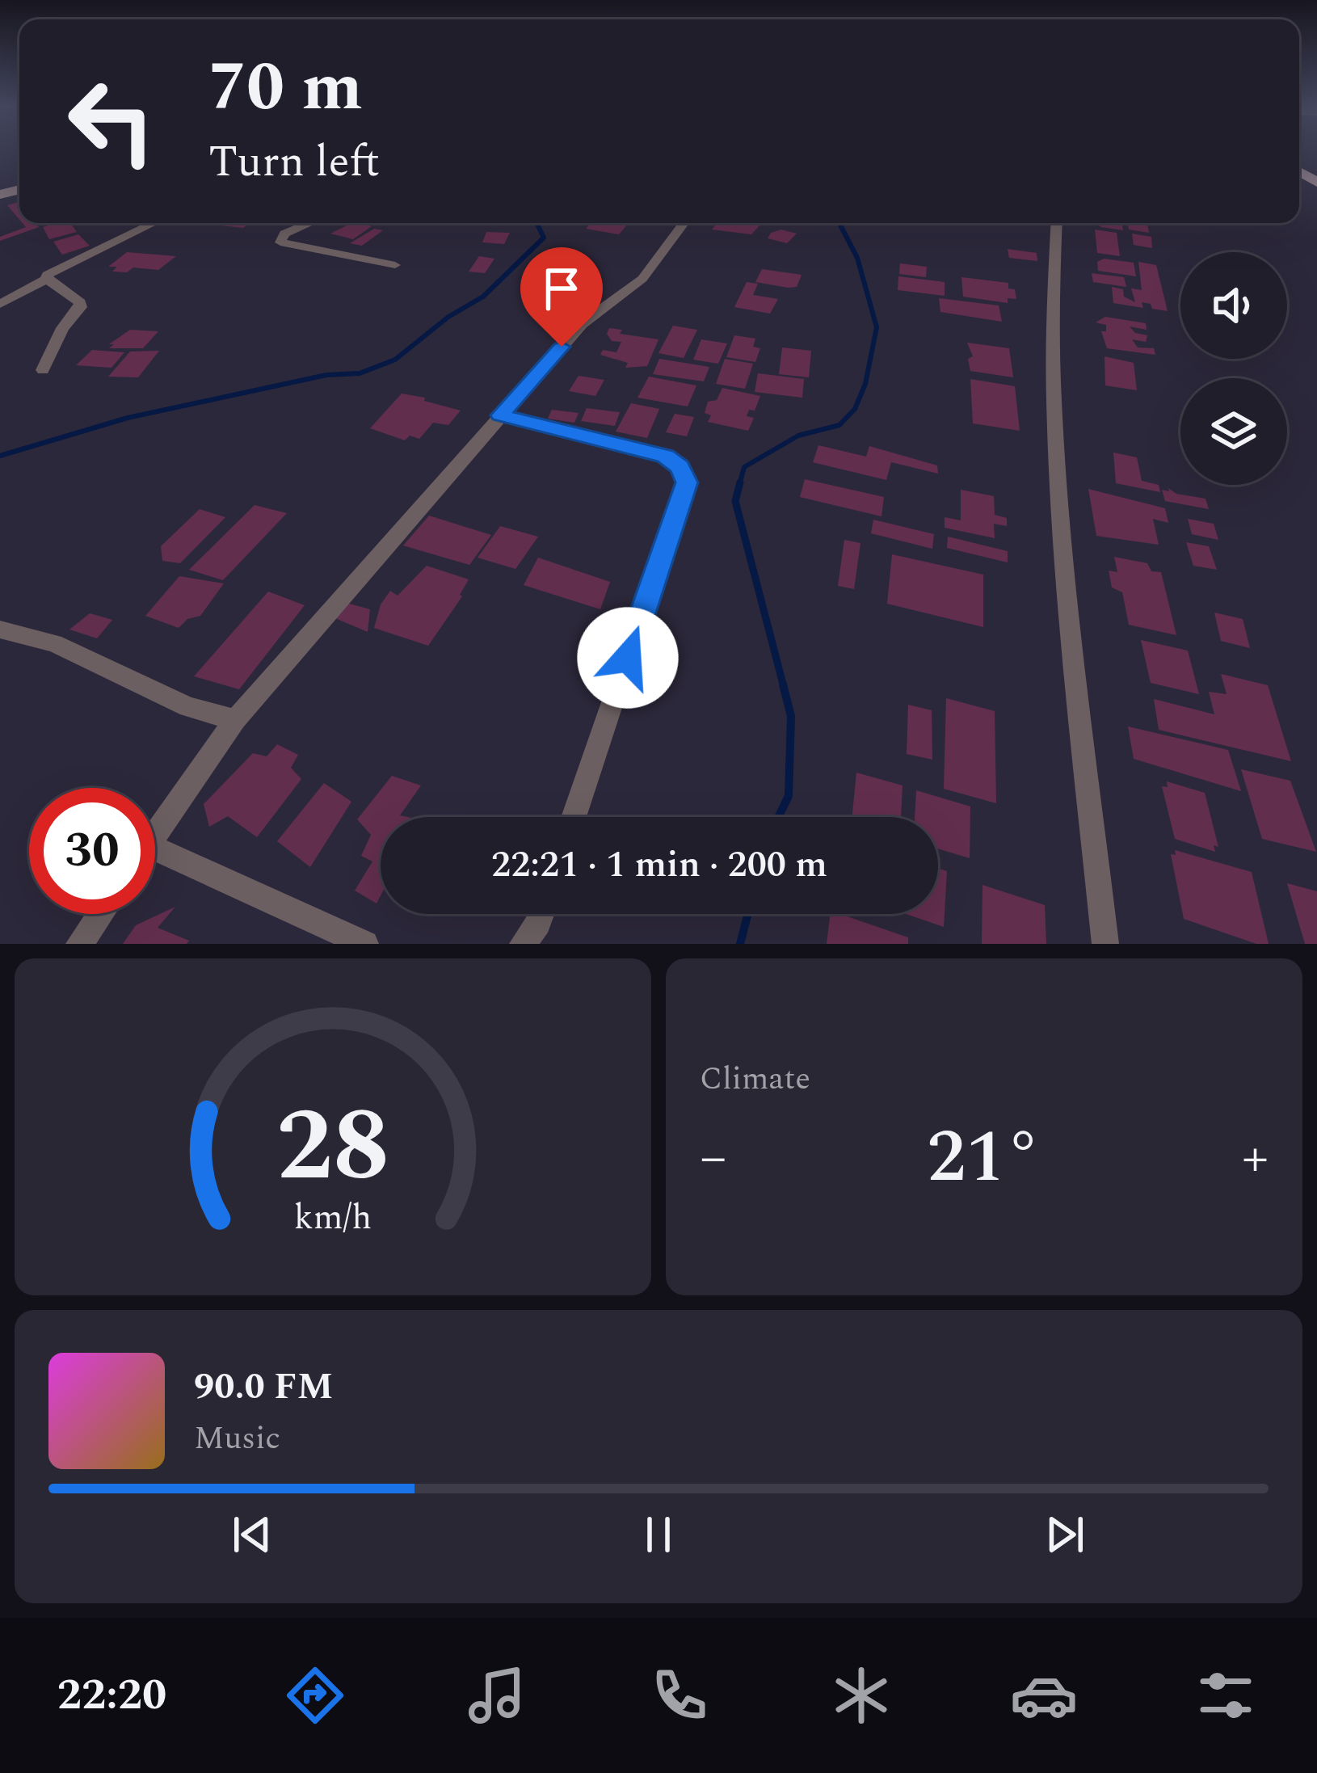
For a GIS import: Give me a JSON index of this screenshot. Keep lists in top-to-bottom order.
{
  "page": {
    "turn": ["70 m", "Turn left"],
    "limit": "30",
    "trip": "22:21 · 1 min · 200 m",
    "tile": "Climate",
    "heat": ["−", "21°", "+"],
    "song": ["90.0 FM", "Music"],
    "tabs": "22:20",
    "gauge": ["28", "km/h"]
  }
}
